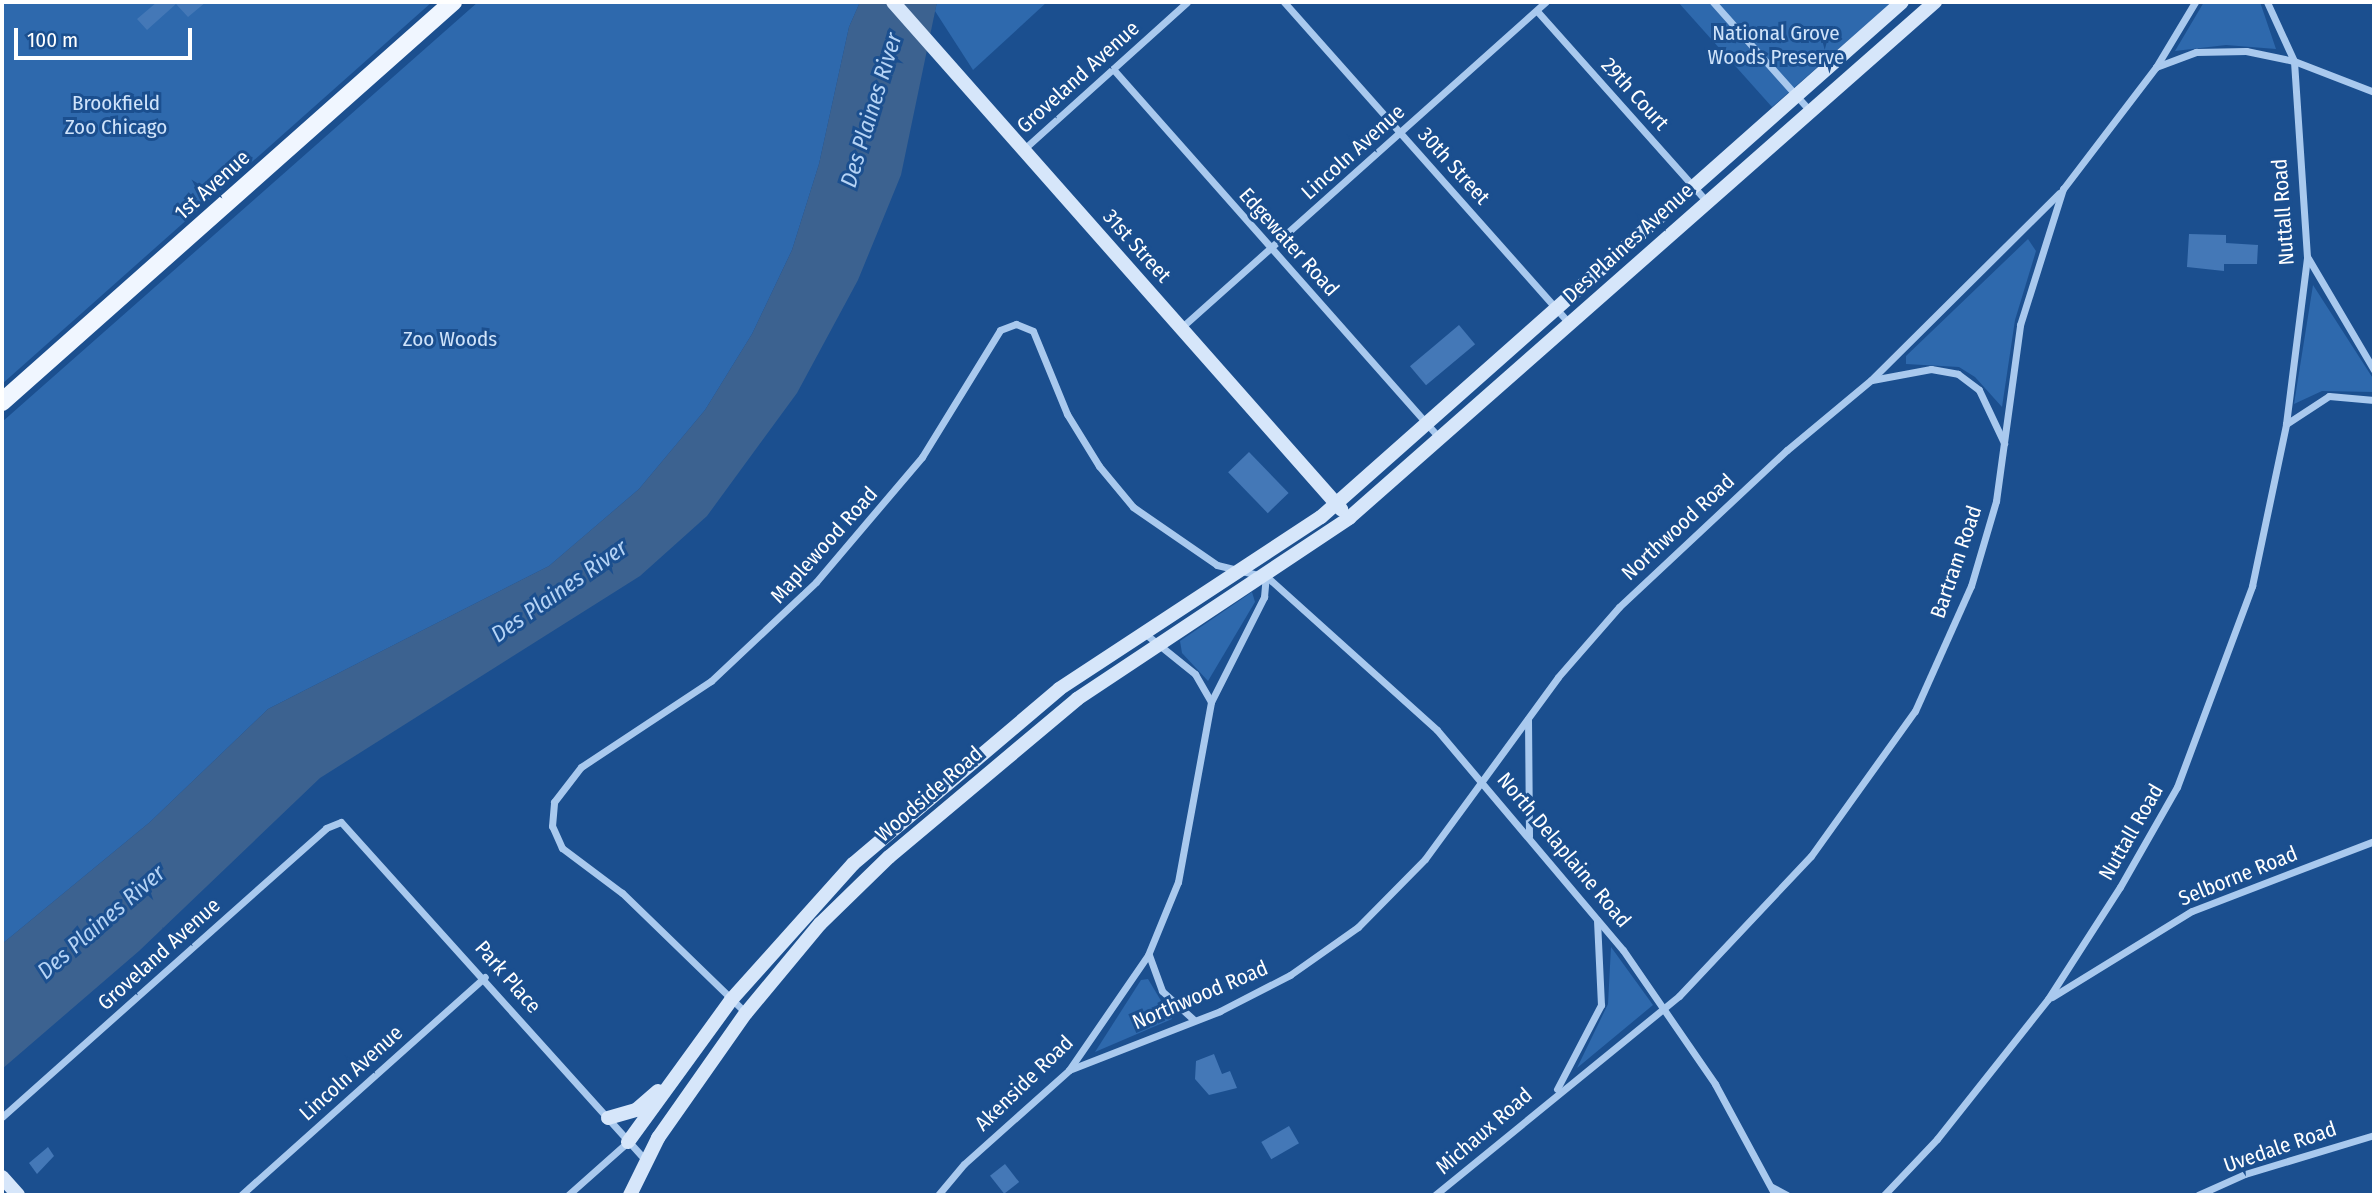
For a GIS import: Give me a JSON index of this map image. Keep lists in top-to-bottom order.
{
  "streets": {
    "main road": ["1st Avenue"],
    "street": [
      "Groveland Avenue",
      "29th Court",
      "Lincoln Avenue",
      "30th Street",
      "Nuttall Road",
      "Edgewater Road",
      "Des Plaines Avenue",
      "31st Street",
      "Northwood Road",
      "Maplewood Road",
      "Bartram Road",
      "Woodside Road",
      "North Delaplaine Road",
      "Selborne Road",
      "Park Place",
      "Akenside Road",
      "Michaux Road",
      "Uvedale Road"
    ]
  },
  "crossings": [
    ["Groveland Avenue", "Edgewater Road"],
    ["Groveland Avenue", "31st Street"],
    ["Groveland Avenue", "Park Place"],
    ["29th Court", "Lincoln Avenue"],
    ["29th Court", "Des Plaines Avenue"],
    ["Lincoln Avenue", "30th Street"],
    ["Lincoln Avenue", "Edgewater Road"],
    ["Lincoln Avenue", "31st Street"],
    ["Lincoln Avenue", "Park Place"],
    ["30th Street", "Des Plaines Avenue"],
    ["Nuttall Road", "Selborne Road"],
    ["Edgewater Road", "Des Plaines Avenue"],
    ["Des Plaines Avenue", "31st Street"],
    ["Des Plaines Avenue", "Woodside Road"],
    ["31st Street", "Woodside Road"],
    ["Northwood Road", "Bartram Road"],
    ["Northwood Road", "North Delaplaine Road"],
    ["Northwood Road", "Akenside Road"],
    ["Maplewood Road", "Woodside Road"],
    ["Maplewood Road", "North Delaplaine Road"],
    ["Maplewood Road", "Akenside Road"],
    ["Bartram Road", "North Delaplaine Road"],
    ["Bartram Road", "Michaux Road"],
    ["Woodside Road", "North Delaplaine Road"],
    ["Woodside Road", "Park Place"],
    ["Woodside Road", "Akenside Road"],
    ["North Delaplaine Road", "Akenside Road"],
    ["North Delaplaine Road", "Michaux Road"]
  ],
  "water": ["Des Plaines River"],
  "parks": ["National Grove Woods Preserve", "Brookfield Zoo Chicago", "Zoo Woods"],
  "scale_bar": "100 m"
}
